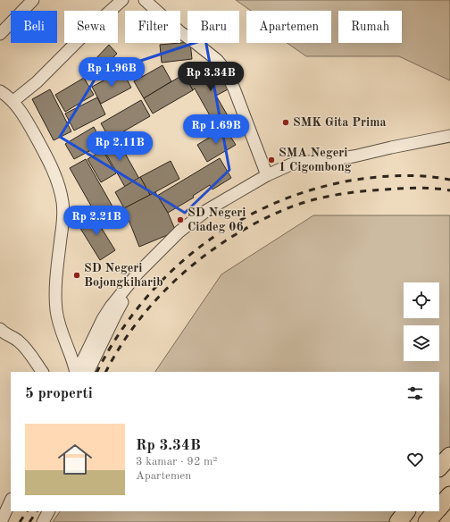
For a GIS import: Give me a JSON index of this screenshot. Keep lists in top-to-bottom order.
{
  "places": [
    "SMK Gita Prima",
    "SMA Negeri 1 Cigombong",
    "SD Negeri Ciadeg 06",
    "SD Negeri Bojongkiharib"
  ],
  "page": {
    "chip": [
      "Beli",
      "Sewa",
      "Filter",
      "Baru",
      "Apartemen",
      "Rumah"
    ],
    "price": [
      "Rp 1.96B",
      "Rp 3.34B",
      "Rp 1.69B",
      "Rp 2.11B",
      "Rp 2.21B"
    ],
    "heading": "5 properti",
    "list": [
      {
        "name": "Rp 3.34B",
        "note": "3 kamar · 92 m² · Apartemen"
      }
    ]
  }
}
